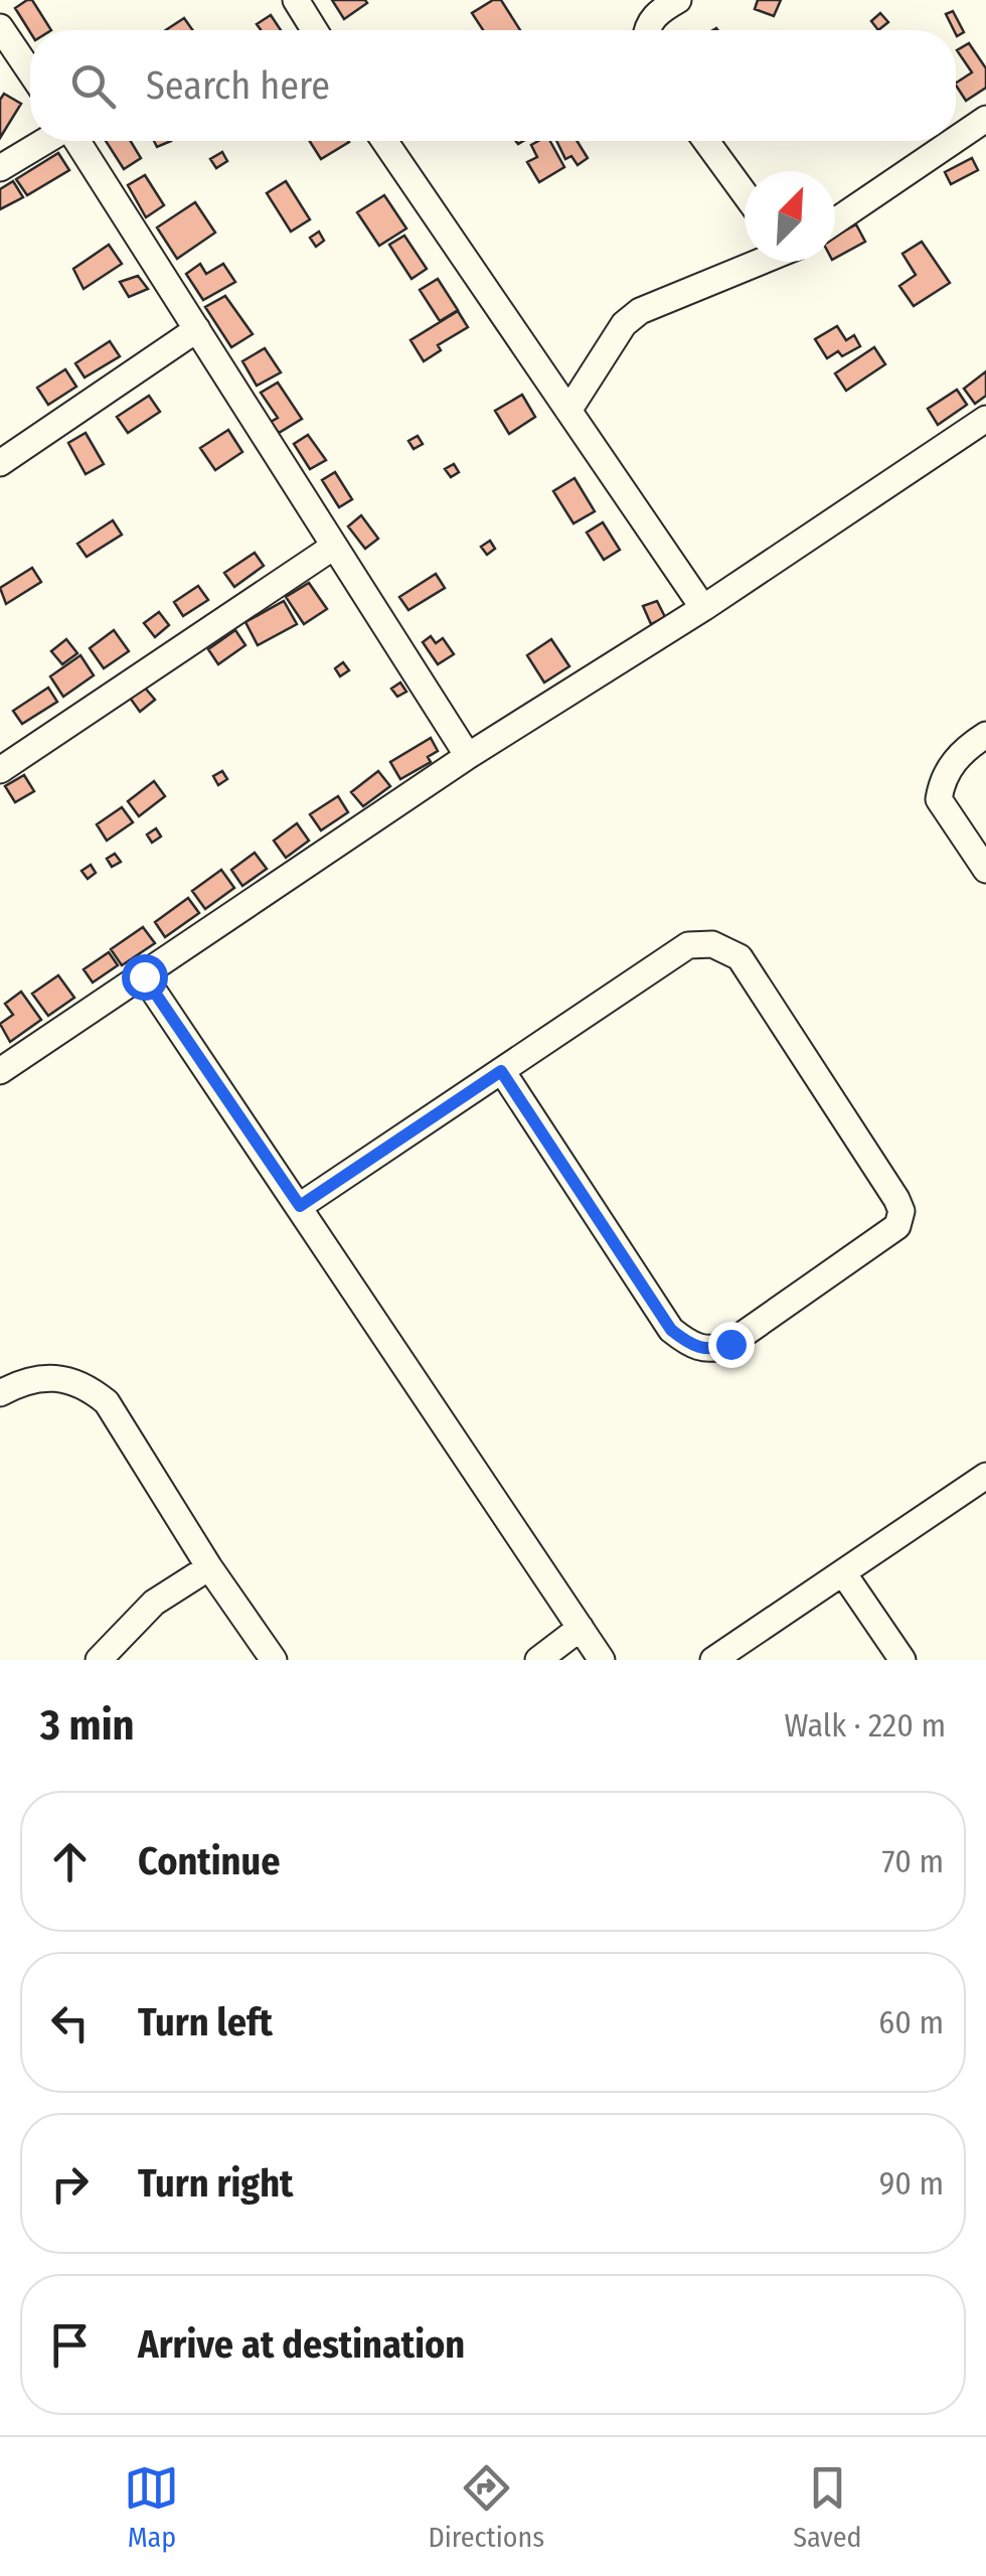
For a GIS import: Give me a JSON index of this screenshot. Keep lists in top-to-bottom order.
{
  "north": "top right",
  "page": {
    "search": "Search here",
    "heading": ["3 min", "Walk · 220 m"],
    "list": [
      ["Continue", "70 m"],
      ["Turn left", "60 m"],
      ["Turn right", "90 m"],
      "Arrive at destination"
    ],
    "nav": ["Map", "Directions", "Saved"]
  }
}
